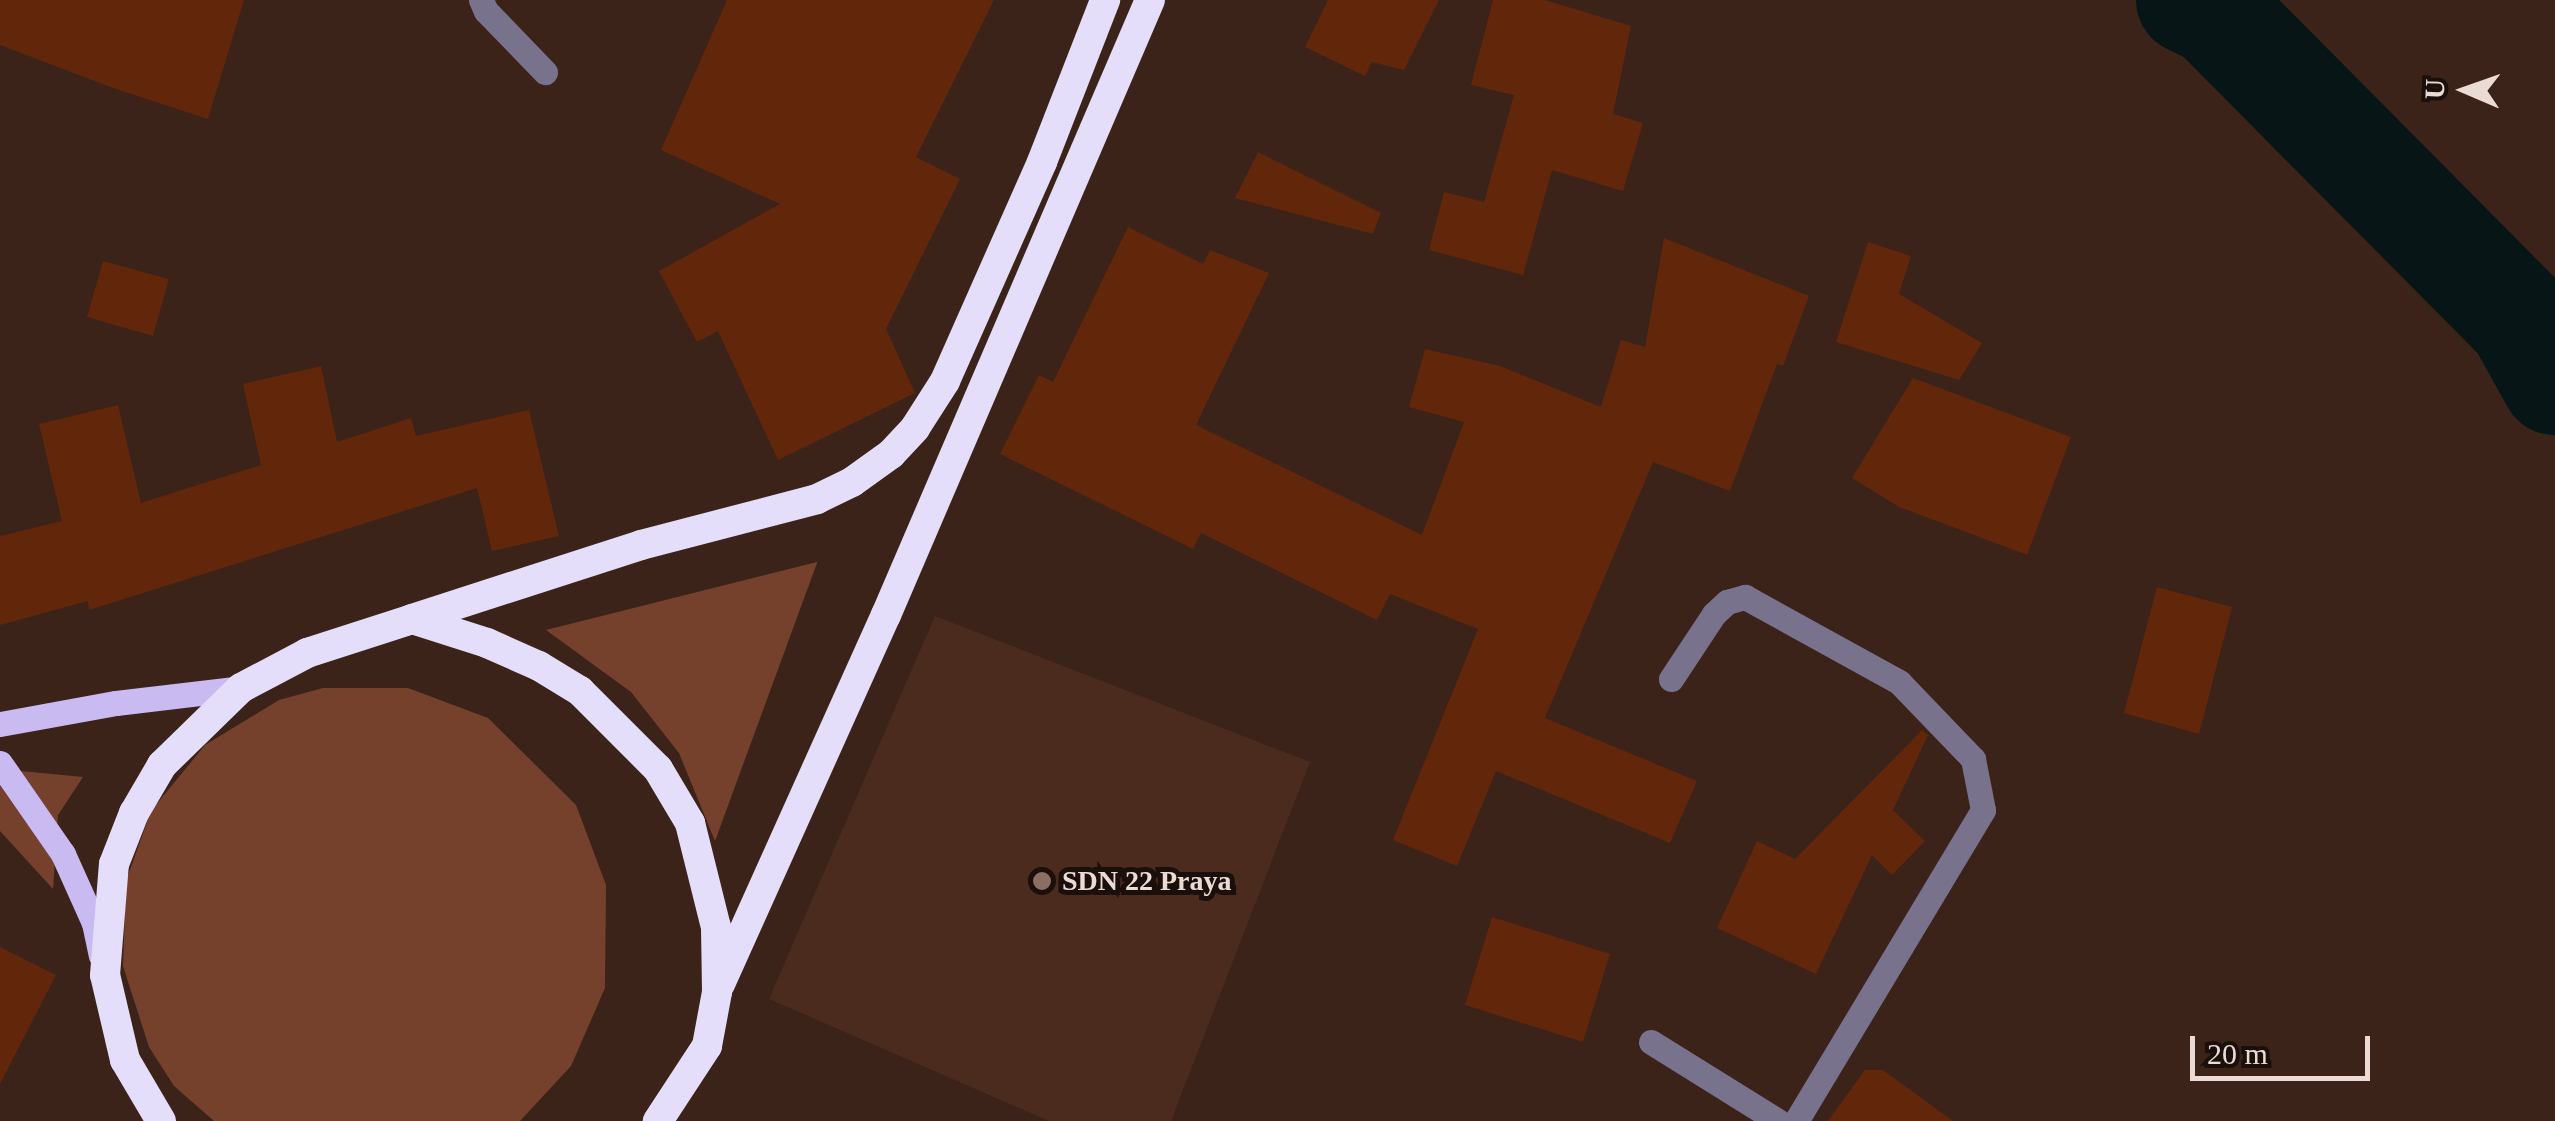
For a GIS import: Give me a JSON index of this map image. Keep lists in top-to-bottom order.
{
  "places": ["SDN 22 Praya"],
  "scale_bar": "20 m",
  "north": "left"
}
